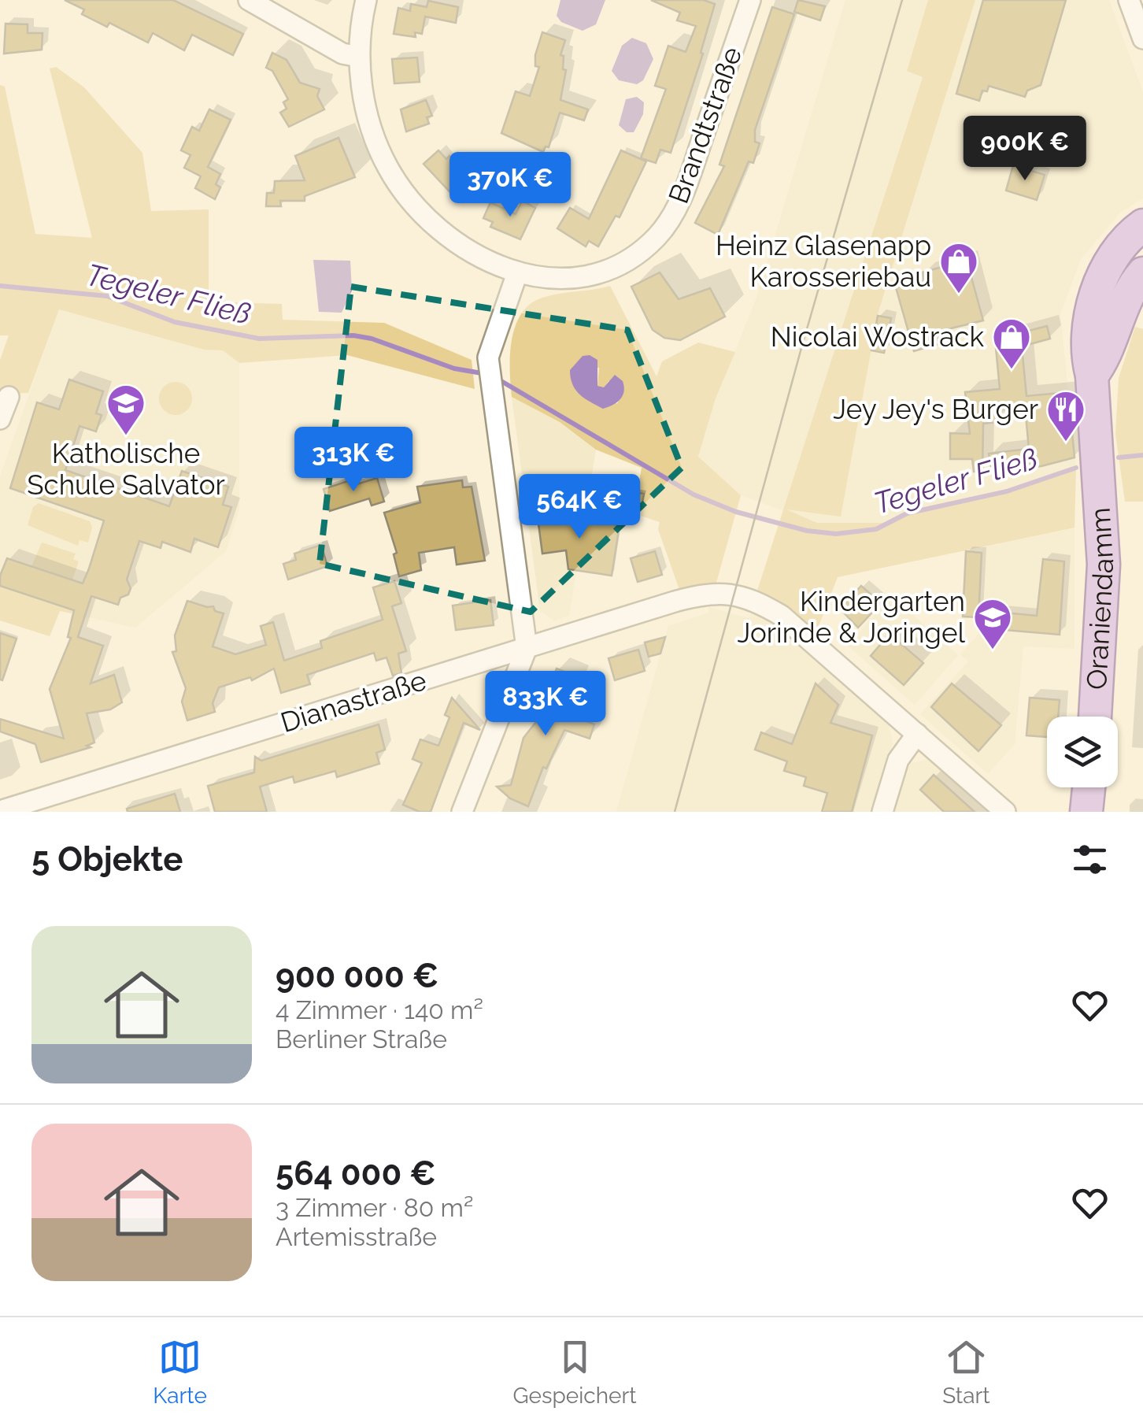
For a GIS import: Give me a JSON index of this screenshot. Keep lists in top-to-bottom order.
{
  "streets": {
    "main road": ["Oraniendamm"],
    "street": ["Brandtstraße", "Dianastraße"]
  },
  "water": ["Tegeler Fließ"],
  "places": {
    "shop": ["Heinz Glasenapp Karosseriebau", "Nicolai Wostrack"],
    "school or university": ["Katholische Schule Salvator", "Kindergarten Jorinde & Joringel"],
    "restaurant": ["Jey Jey's Burger"]
  },
  "page": {
    "price": [
      "900K €",
      "370K €",
      "313K €",
      "564K €",
      "833K €"
    ],
    "heading": "5 Objekte",
    "list": [
      {
        "name": "900 000 €",
        "note": "4 Zimmer · 140 m² · Berliner Straße"
      },
      {
        "name": "564 000 €",
        "note": "3 Zimmer · 80 m² · Artemisstraße"
      }
    ],
    "tabs": ["Karte", "Gespeichert", "Start"]
  }
}
